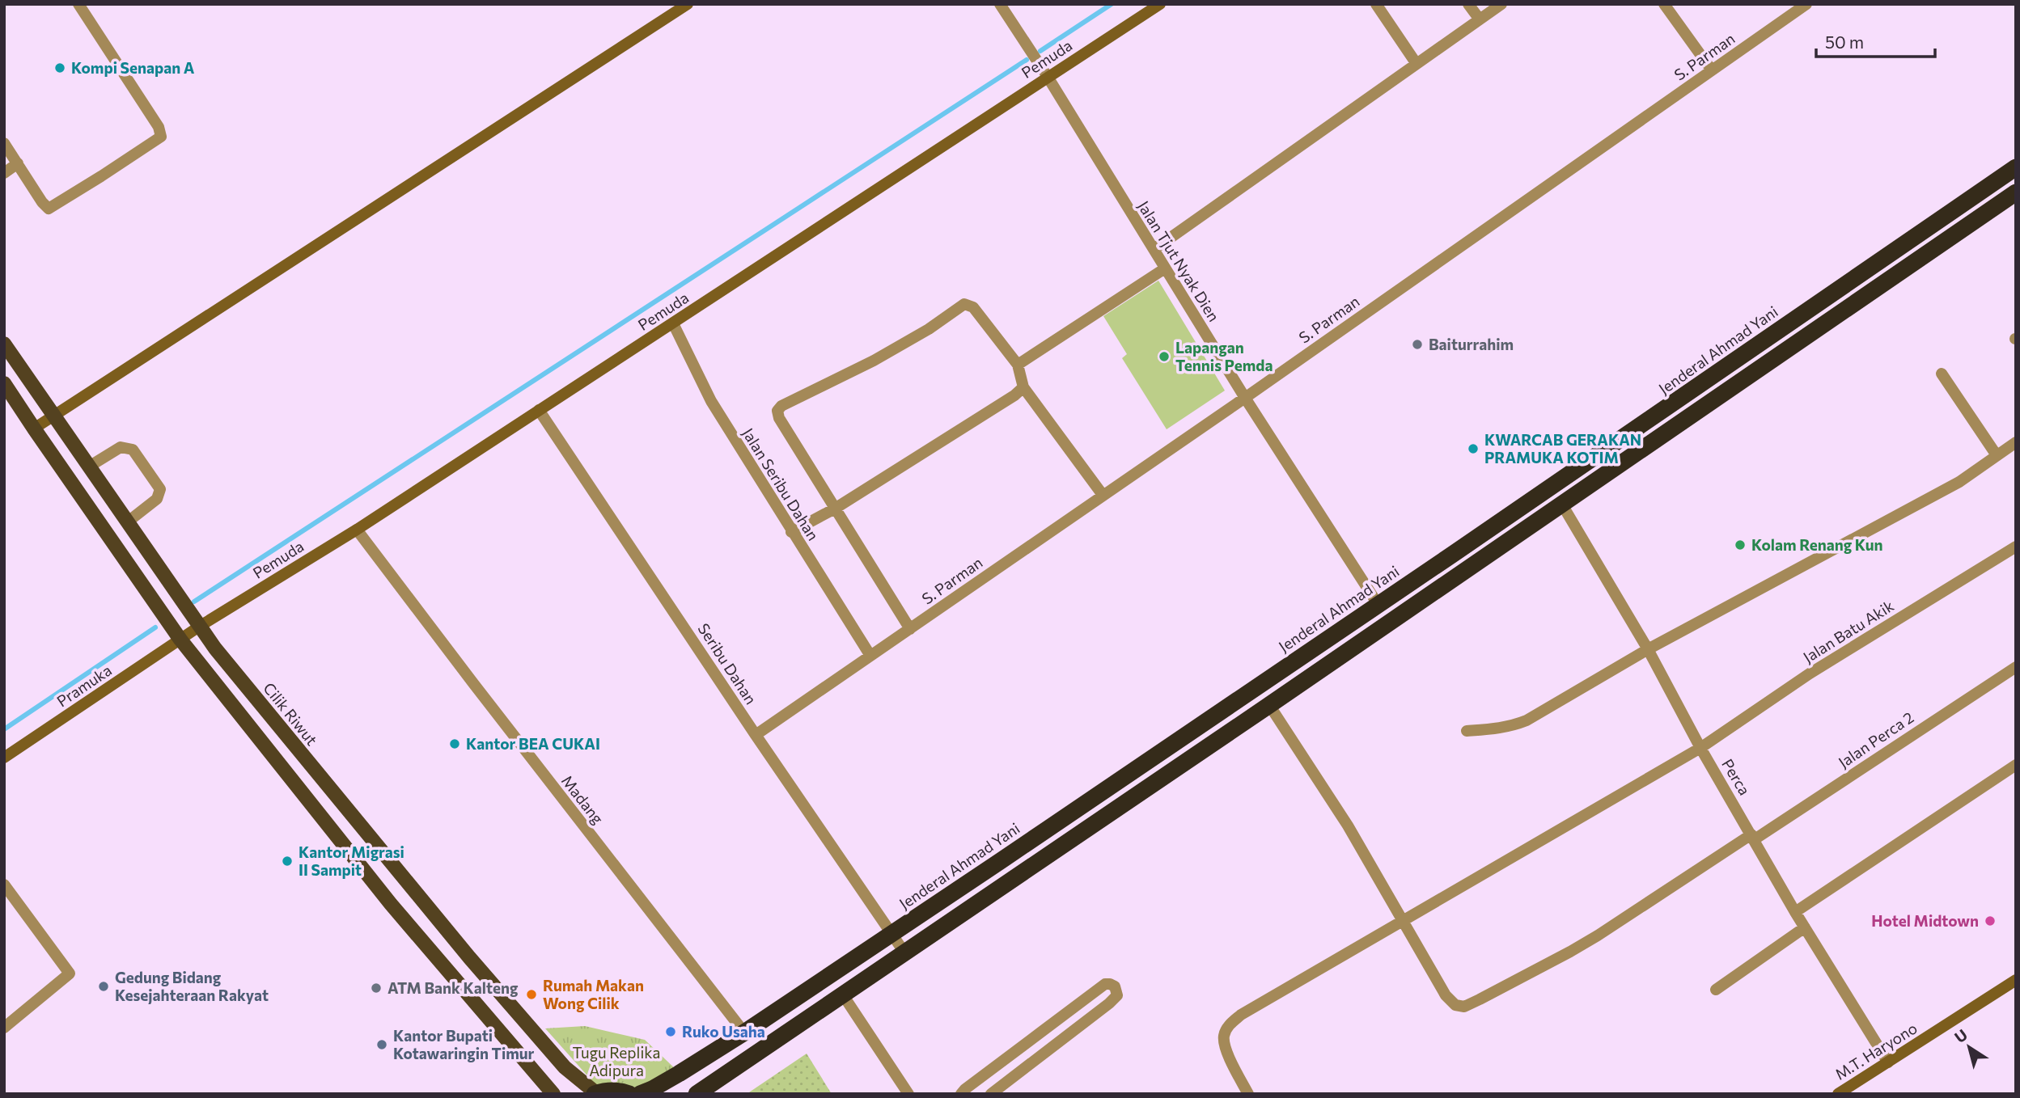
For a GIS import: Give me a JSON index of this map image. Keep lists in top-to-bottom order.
{
  "streets": {
    "highway": ["Jenderal Ahmad Yani"],
    "main road": ["Cilik Riwut"],
    "street": [
      "S. Parman",
      "Pemuda",
      "Jalan Tjut Nyak Dien",
      "Jalan Seribu Dahan",
      "Jalan Batu Akik",
      "Seribu Dahan",
      "Pramuka",
      "Jalan Perca 2",
      "Perca",
      "Madang",
      "M.T. Haryono"
    ]
  },
  "crossings": [
    ["S. Parman", "Jalan Tjut Nyak Dien"],
    ["S. Parman", "Jalan Seribu Dahan"],
    ["S. Parman", "Seribu Dahan"],
    ["Pemuda", "Jalan Tjut Nyak Dien"],
    ["Pemuda", "Jalan Seribu Dahan"],
    ["Pemuda", "Seribu Dahan"],
    ["Pemuda", "Pramuka"],
    ["Pemuda", "Cilik Riwut"],
    ["Pemuda", "Madang"],
    ["Jalan Tjut Nyak Dien", "Jenderal Ahmad Yani"],
    ["Jenderal Ahmad Yani", "Seribu Dahan"],
    ["Jenderal Ahmad Yani", "Madang"],
    ["Jalan Batu Akik", "Jalan Perca 2"],
    ["Jalan Batu Akik", "Perca"],
    ["Jalan Perca 2", "Perca"],
    ["Perca", "M.T. Haryono"]
  ],
  "parks": ["Tugu Replika Adipura"],
  "places": [
    "Kompi Senapan A",
    "Baiturrahim",
    "Lapangan Tennis Pemda",
    "KWARCAB GERAKAN PRAMUKA KOTIM",
    "Kolam Renang Kun",
    "Kantor BEA CUKAI",
    "Kantor Migrasi II Sampit",
    "Hotel Midtown",
    "Gedung Bidang Kesejahteraan Rakyat",
    "ATM Bank Kalteng",
    "Rumah Makan Wong Cilik",
    "Ruko Usaha",
    "Kantor Bupati Kotawaringin Timur"
  ],
  "scale_bar": "50 m",
  "north": "top left"
}
